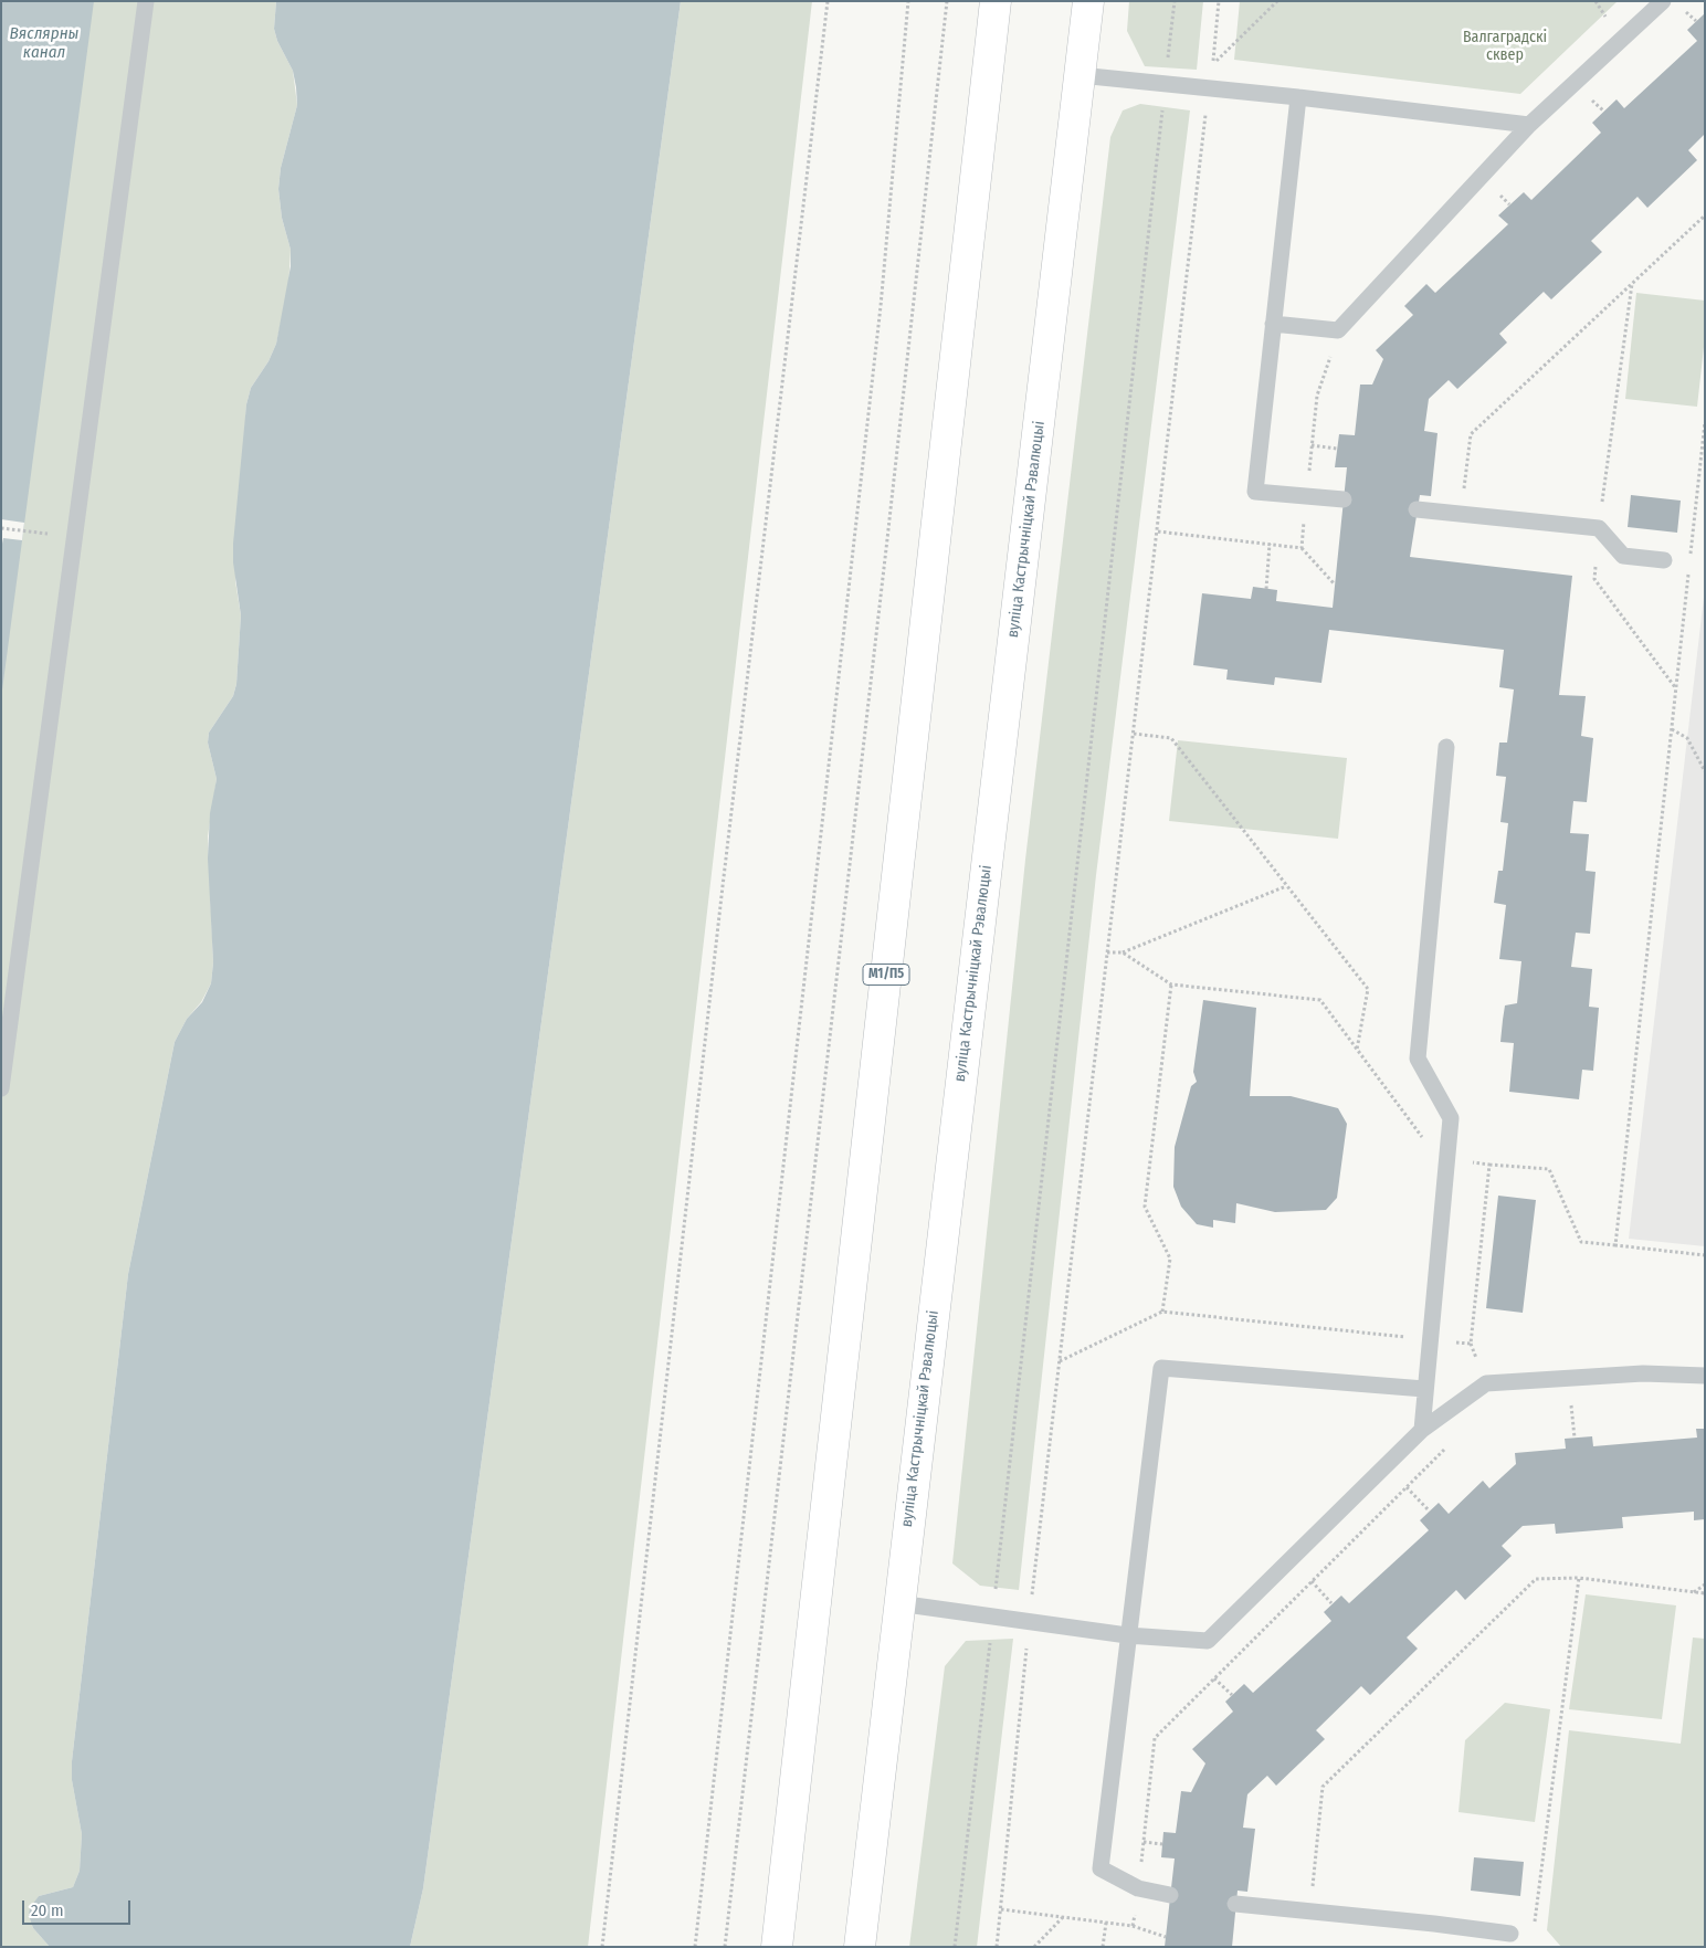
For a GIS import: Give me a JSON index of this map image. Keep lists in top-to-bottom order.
{
  "streets": {
    "highway": ["вуліца Кастрычніцкай Рэвалюцыі", "М1/П5"]
  },
  "water": ["Вяслярны канал"],
  "parks": ["Валгаградскі сквер"],
  "scale_bar": "20 m"
}
